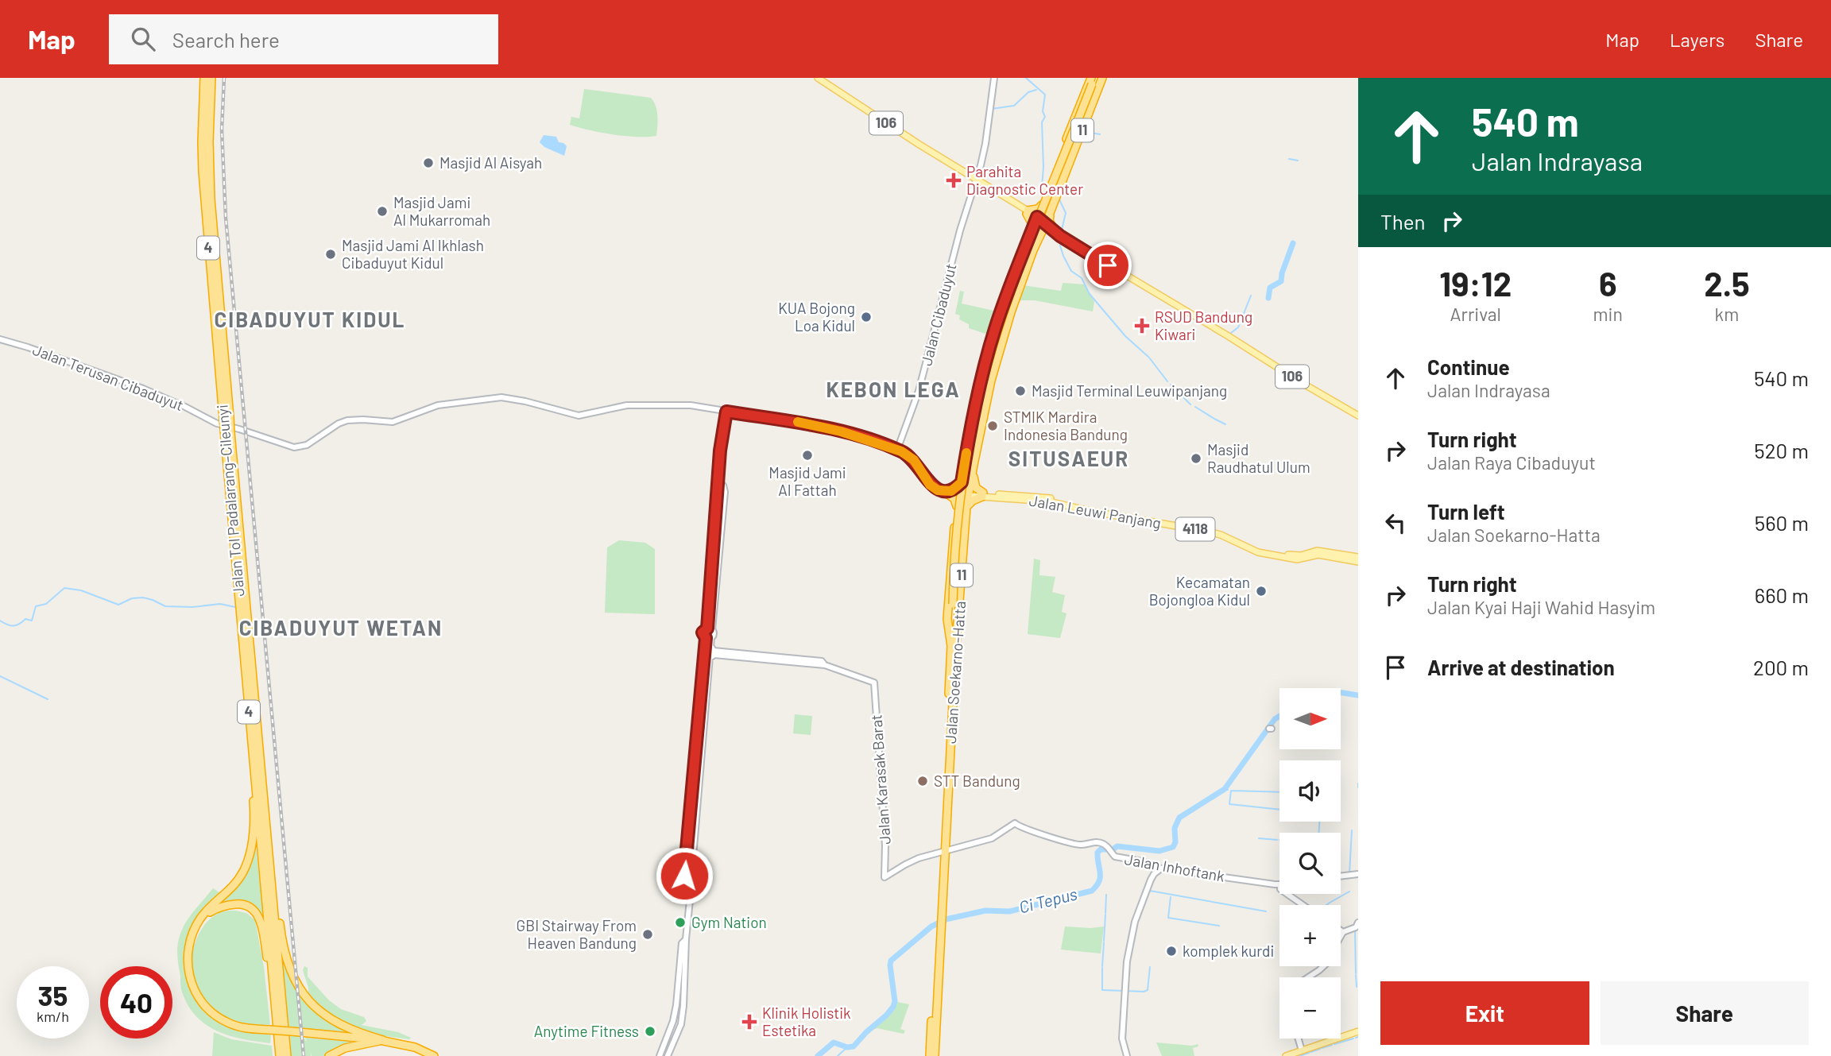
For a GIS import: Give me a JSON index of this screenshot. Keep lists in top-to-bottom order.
{
  "streets": {
    "highway": [
      "11",
      "4",
      "Jalan Tol Padalarang–Cileunyi",
      "Jalan Soekarno-Hatta"
    ],
    "main road": ["106", "Jalan Leuwi Panjang", "4118"],
    "street": [
      "Jalan Cibaduyut",
      "Jalan Terusan Cibaduyut",
      "Jalan Karasak Barat",
      "Jalan Inhoftank"
    ]
  },
  "crossings": [
    ["106", "Jalan Cibaduyut"],
    ["106", "Jalan Soekarno-Hatta"],
    ["11", "Jalan Soekarno-Hatta"],
    ["Jalan Cibaduyut", "Jalan Terusan Cibaduyut"],
    ["Jalan Terusan Cibaduyut", "Jalan Tol Padalarang–Cileunyi"],
    ["Jalan Leuwi Panjang", "Jalan Soekarno-Hatta"],
    ["Jalan Soekarno-Hatta", "Jalan Karasak Barat"],
    ["Jalan Soekarno-Hatta", "Jalan Inhoftank"],
    ["Jalan Karasak Barat", "Jalan Inhoftank"]
  ],
  "districts": [
    "CIBADUYUT KIDUL",
    "KEBON LEGA",
    "SITUSAEUR",
    "CIBADUYUT WETAN"
  ],
  "water": ["Ci Tepus"],
  "places": {
    "other": [
      "Masjid Al Aisyah",
      "Masjid Jami Al Mukarromah",
      "Masjid Jami Al Ikhlash Cibaduyut Kidul",
      "KUA Bojong Loa Kidul",
      "Masjid Terminal Leuwipanjang",
      "STMIK Mardira Indonesia Bandung",
      "Masjid Jami Al Fattah",
      "Masjid Raudhatul Ulum",
      "Kecamatan Bojongloa Kidul",
      "STT Bandung",
      "Gym Nation",
      "GBI Stairway From Heaven Bandung",
      "komplek kurdi",
      "Anytime Fitness"
    ],
    "health": ["Parahita Diagnostic Center", "RSUD Bandung Kiwari", "Klinik Holistik Estetika"]
  },
  "north": "right",
  "page": {
    "header": "Map",
    "search": "Search here",
    "nav": ["Map", "Layers", "Share"],
    "turn": ["540 m", "Jalan Indrayasa"],
    "then": "Then",
    "eta": [
      "19:12",
      "Arrival",
      "6",
      "min",
      "2.5",
      "km"
    ],
    "list": [
      {
        "name": "Continue",
        "note": "Jalan Indrayasa",
        "value": "540 m"
      },
      {
        "name": "Turn right",
        "note": "Jalan Raya Cibaduyut",
        "value": "520 m"
      },
      {
        "name": "Turn left",
        "note": "Jalan Soekarno-Hatta",
        "value": "560 m"
      },
      {
        "name": "Turn right",
        "note": "Jalan Kyai Haji Wahid Hasyim",
        "value": "660 m"
      },
      {
        "name": "Arrive at destination",
        "value": "200 m"
      }
    ],
    "map_buttons": ["+", "−"],
    "speed": "35 km/h",
    "limit": "40",
    "buttons": ["Exit", "Share"]
  }
}
